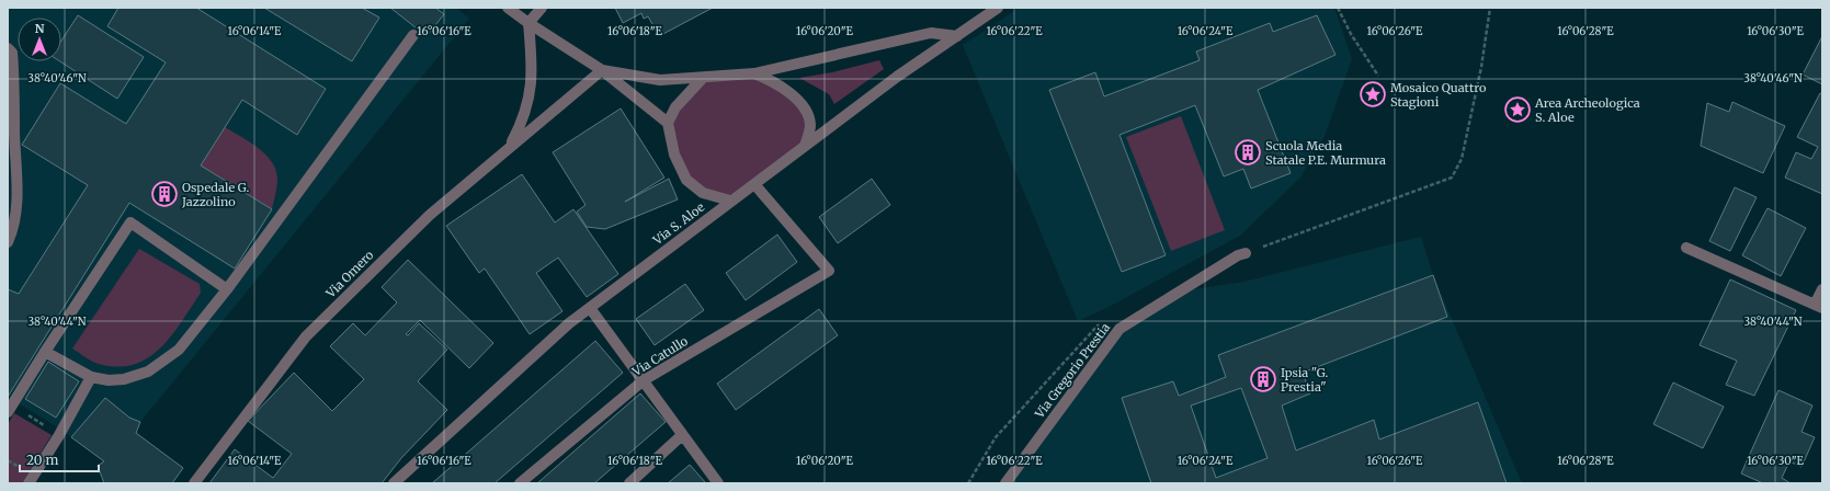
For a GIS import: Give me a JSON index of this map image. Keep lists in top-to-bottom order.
{
  "streets": {
    "street": [
      "Via S. Aloe",
      "Via Omero",
      "Via Catullo",
      "Via Gregorio Prestia"
    ]
  },
  "crossings": [
    ["Via S. Aloe", "Via Catullo"]
  ],
  "places": {
    "place": ["Mosaico Quattro Stagioni", "Area Archeologica S. Aloe"],
    "building": ["Scuola Media Statale P.E. Murmura", "Ospedale G. Jazzolino", "Ipsia \"G. Prestia\""]
  },
  "scale_bar": "20 m",
  "north": "top",
  "coordinates": [
    "16°06'14\"E",
    "16°06'16\"E",
    "16°06'18\"E",
    "16°06'20\"E",
    "16°06'22\"E",
    "16°06'24\"E",
    "16°06'26\"E",
    "16°06'28\"E",
    "16°06'30\"E",
    "38°40'46\"N",
    "38°40'44\"N"
  ]
}
